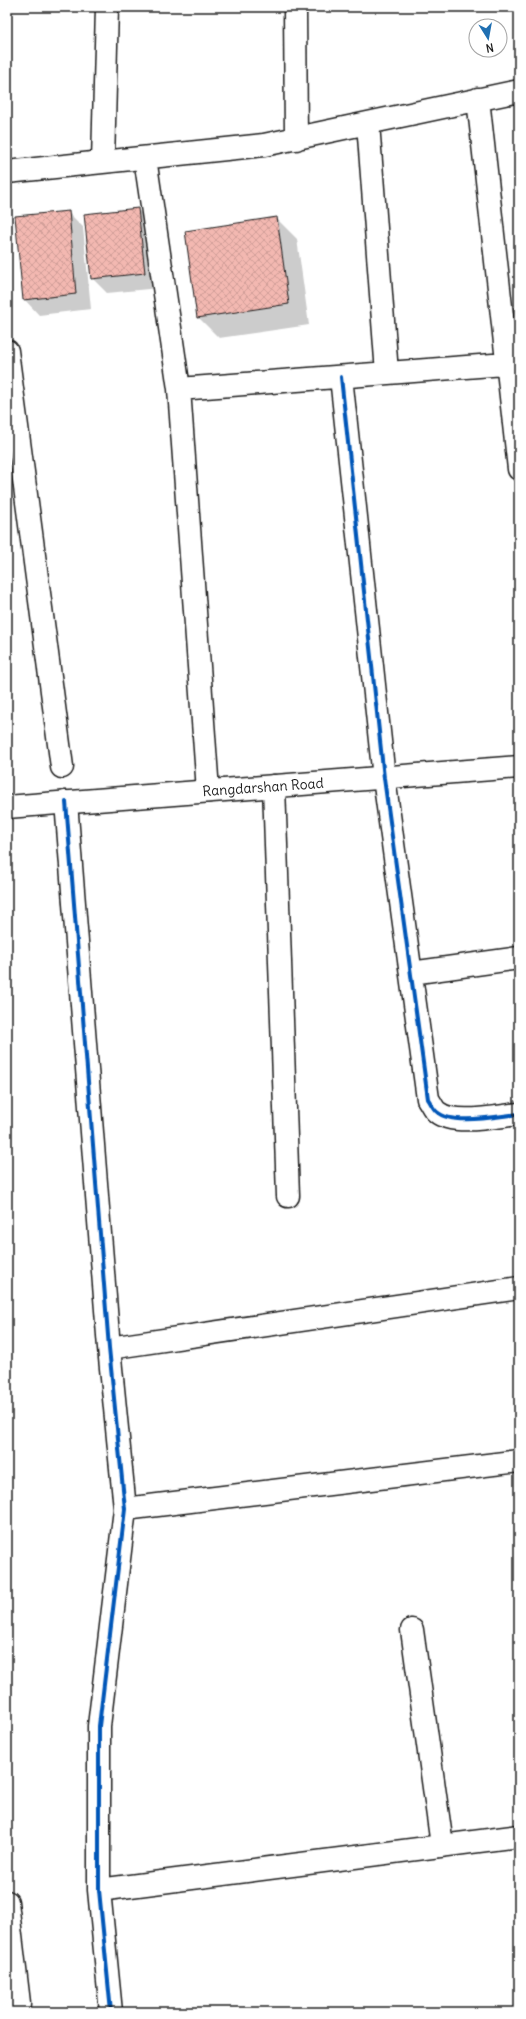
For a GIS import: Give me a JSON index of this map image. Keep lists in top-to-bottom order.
{
  "streets": {
    "street": ["Rangdarshan Road"]
  },
  "north": "bottom"
}
